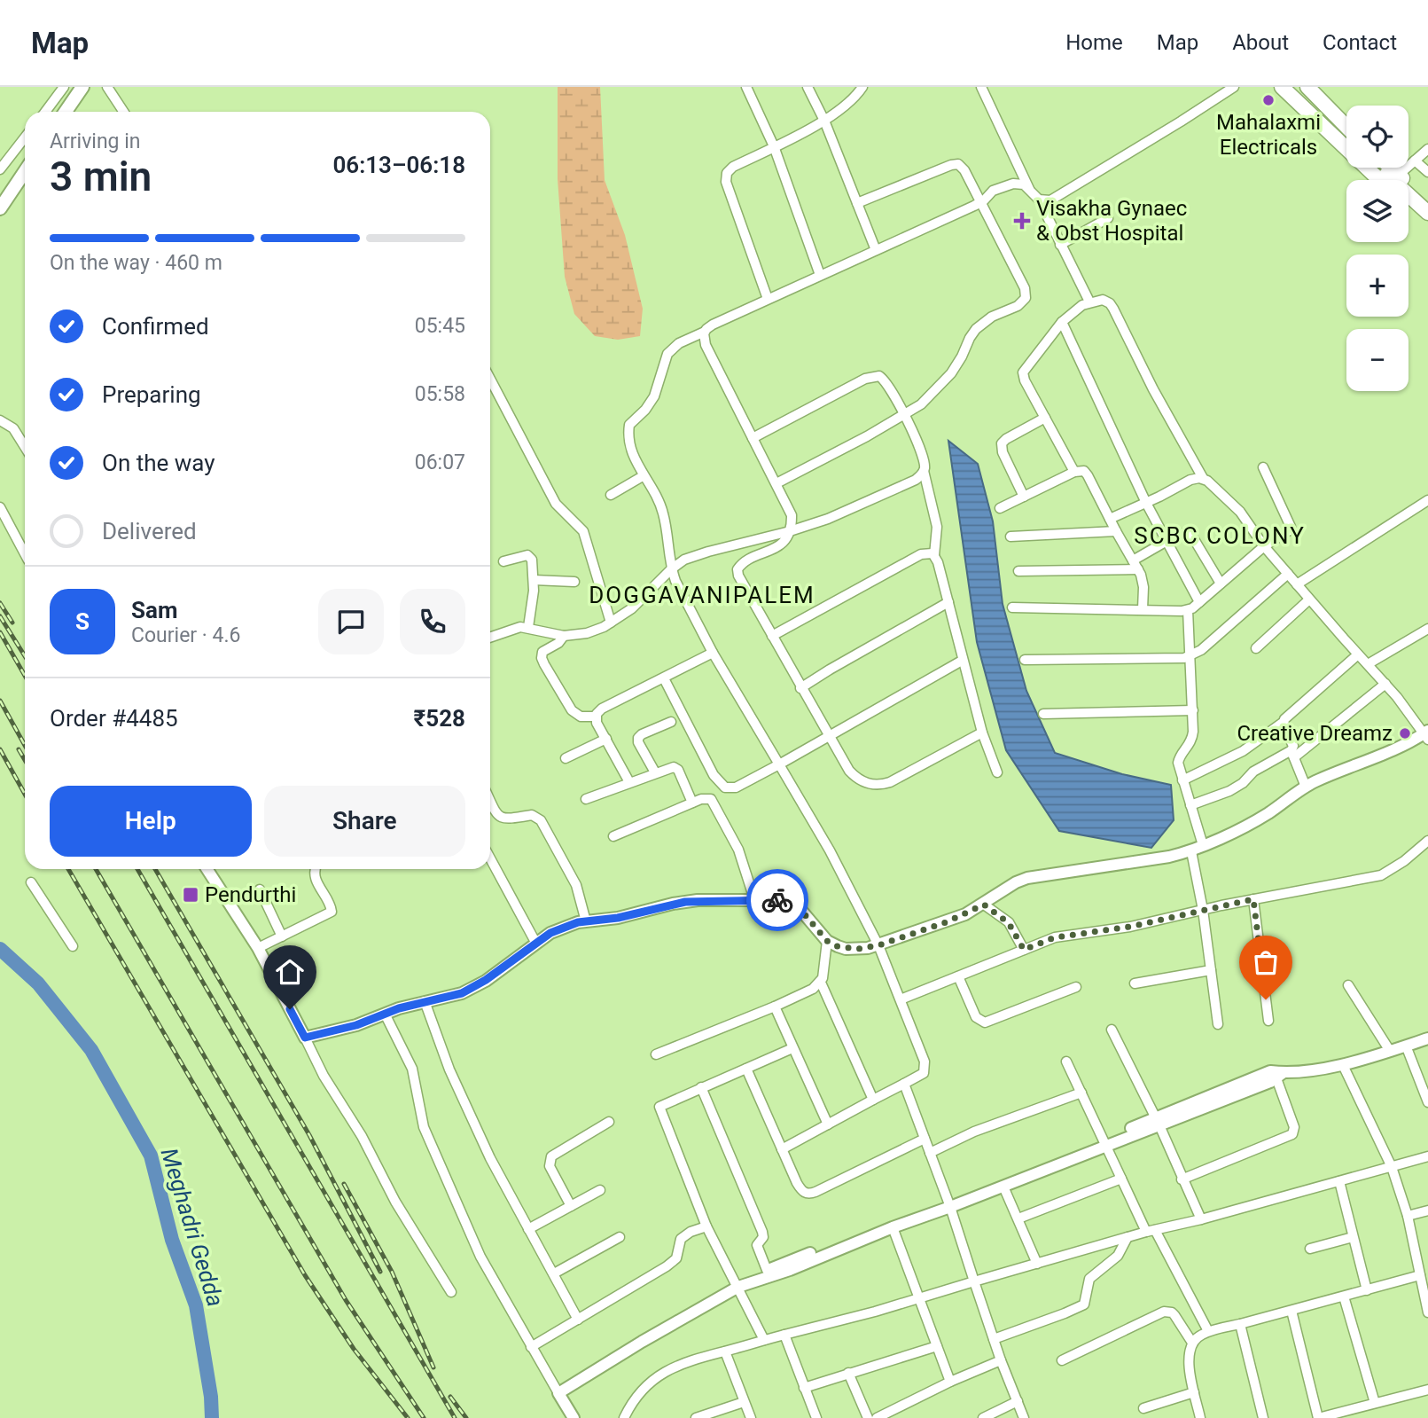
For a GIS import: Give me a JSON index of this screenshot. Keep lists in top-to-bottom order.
{
  "districts": ["SCBC COLONY", "DOGGAVANIPALEM"],
  "water": ["Meghadri Gedda"],
  "places": {
    "other": ["Mahalaxmi Electricals", "Creative Dreamz"],
    "health": ["Visakha Gynaec & Obst Hospital"],
    "transit": ["Pendurthi"]
  },
  "page": {
    "header": "Map",
    "nav": [
      "Home",
      "Map",
      "About",
      "Contact"
    ],
    "map_buttons": ["+", "−"],
    "heading": ["3 min", "Arriving in", "06:13–06:18"],
    "panel": [
      "Sam",
      "Courier · 4.6",
      "Order #4485",
      "₹528"
    ],
    "bar": "On the way · 460 m",
    "list": [
      ["Confirmed", "05:45"],
      ["Preparing", "05:58"],
      ["On the way", "06:07"],
      "Delivered"
    ],
    "round": "S",
    "buttons": ["Help", "Share"]
  }
}
